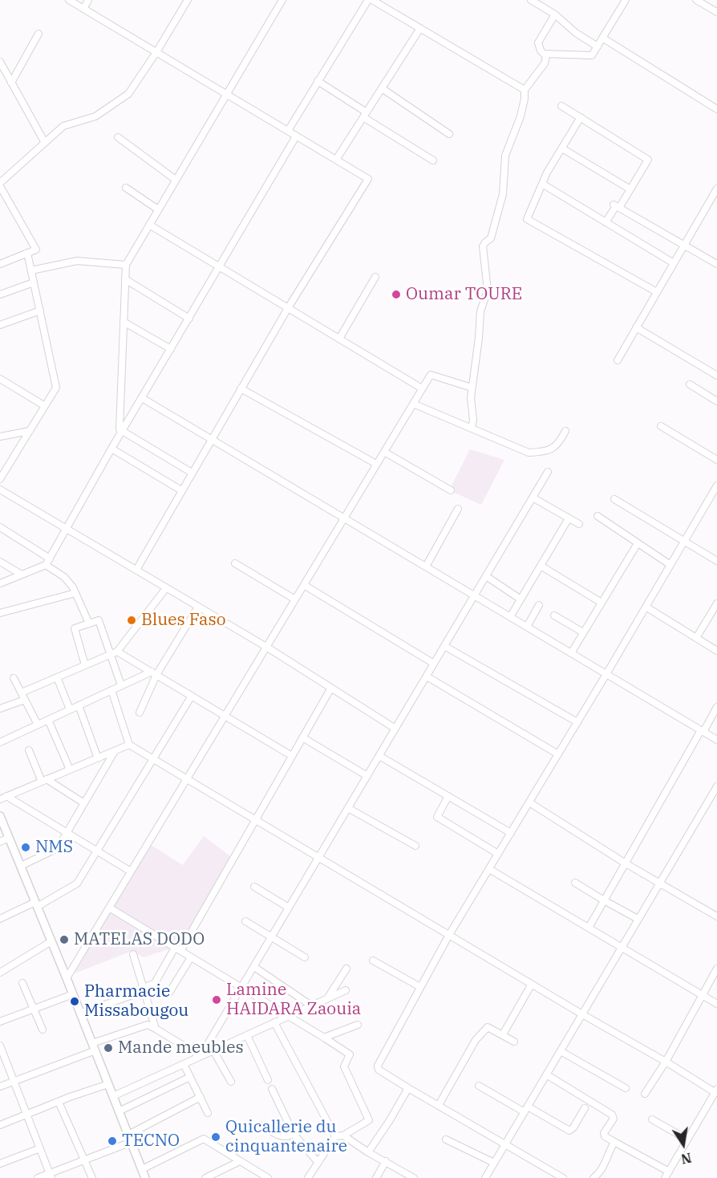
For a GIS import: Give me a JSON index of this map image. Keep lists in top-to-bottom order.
{
  "places": [
    "Oumar TOURE",
    "Blues Faso",
    "NMS",
    "MATELAS DODO",
    "Lamine HAIDARA Zaouia",
    "Pharmacie Missabougou",
    "Mande meubles",
    "Quicallerie du cinquantenaire",
    "TECNO"
  ],
  "north": "bottom"
}
